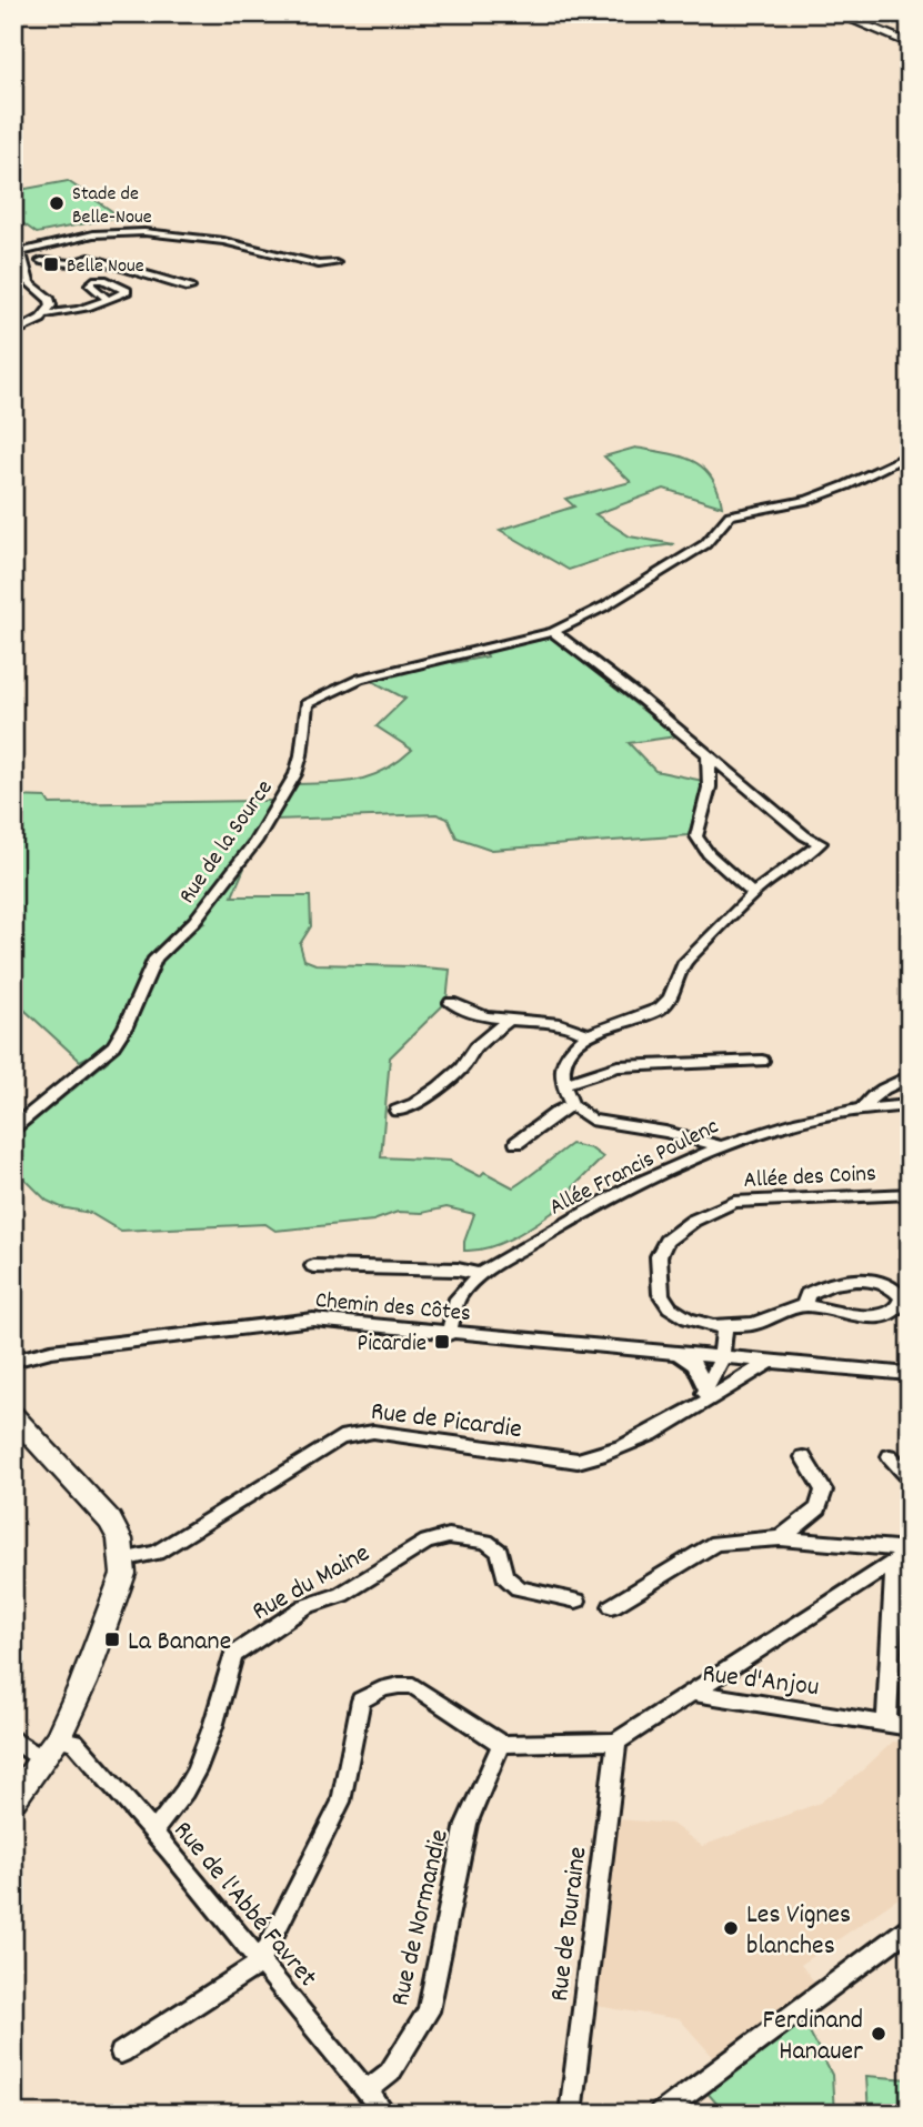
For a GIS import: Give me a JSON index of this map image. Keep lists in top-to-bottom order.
{
  "streets": {
    "street": [
      "Rue de la Source",
      "Allée Francis Poulenc",
      "Allée des Coins",
      "Chemin des Côtes",
      "Rue de Picardie",
      "Rue du Maine",
      "Rue d'Anjou",
      "Rue de l'Abbé Favret",
      "Rue de Normandie",
      "Rue de Touraine"
    ]
  },
  "crossings": [
    ["Allée Francis Poulenc", "Chemin des Côtes"],
    ["Chemin des Côtes", "Rue de Picardie"],
    ["Rue du Maine", "Rue de l'Abbé Favret"],
    ["Rue d'Anjou", "Rue de Touraine"],
    ["Rue de l'Abbé Favret", "Rue de Normandie"]
  ],
  "places": {
    "other": ["Stade de Belle-Noue", "Les Vignes blanches", "Ferdinand Hanauer"],
    "transit": ["Belle Noue", "Picardie", "La Banane"]
  }
}
